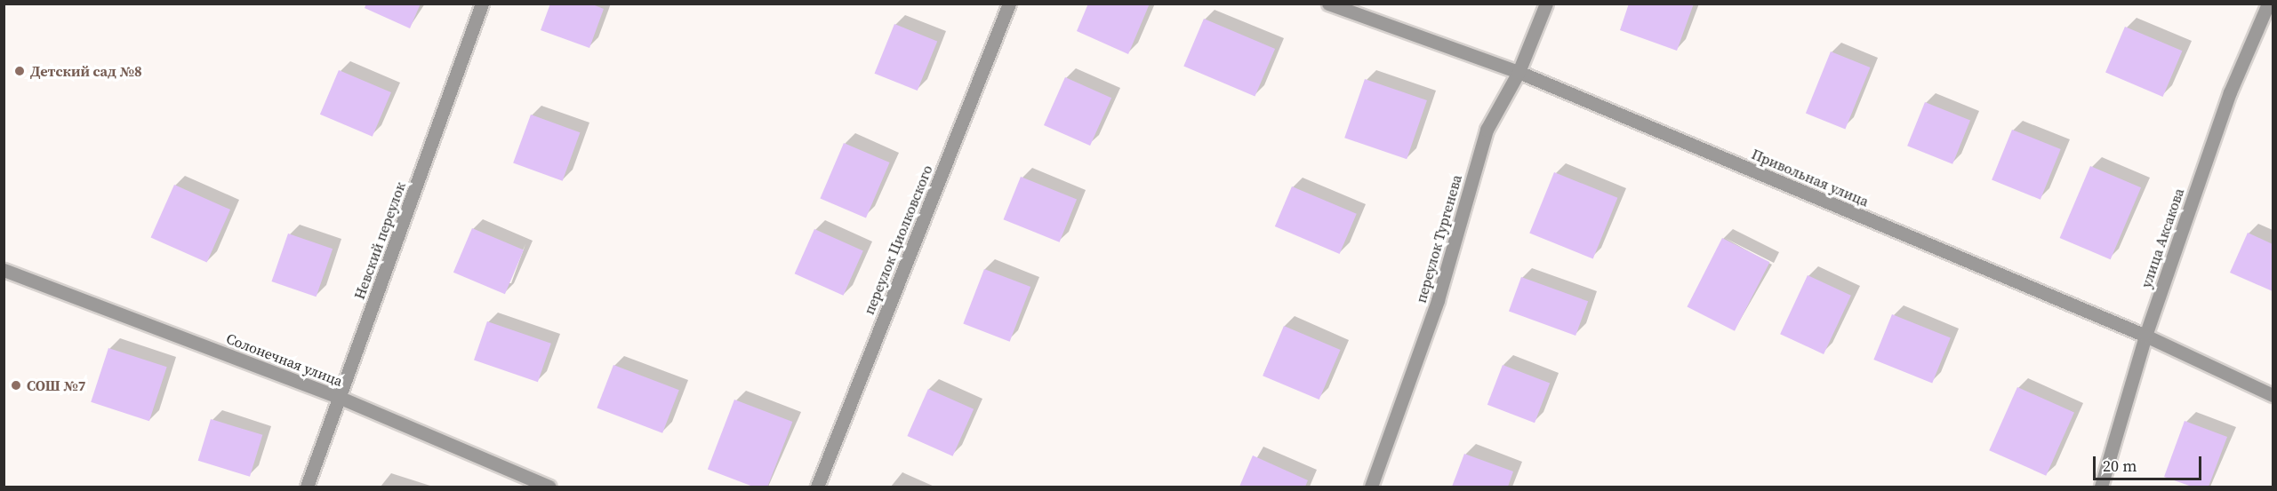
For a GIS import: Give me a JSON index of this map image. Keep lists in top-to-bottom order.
{
  "streets": {
    "street": [
      "Привольная улица",
      "улица Аксакова",
      "переулок Тургенева",
      "переулок Циолковского",
      "Невский переулок",
      "Солонечная улица"
    ]
  },
  "crossings": [
    ["Привольная улица", "улица Аксакова"],
    ["Привольная улица", "переулок Тургенева"],
    ["Невский переулок", "Солонечная улица"]
  ],
  "places": ["Детский сад №8", "СОШ №7"],
  "scale_bar": "20 m"
}
